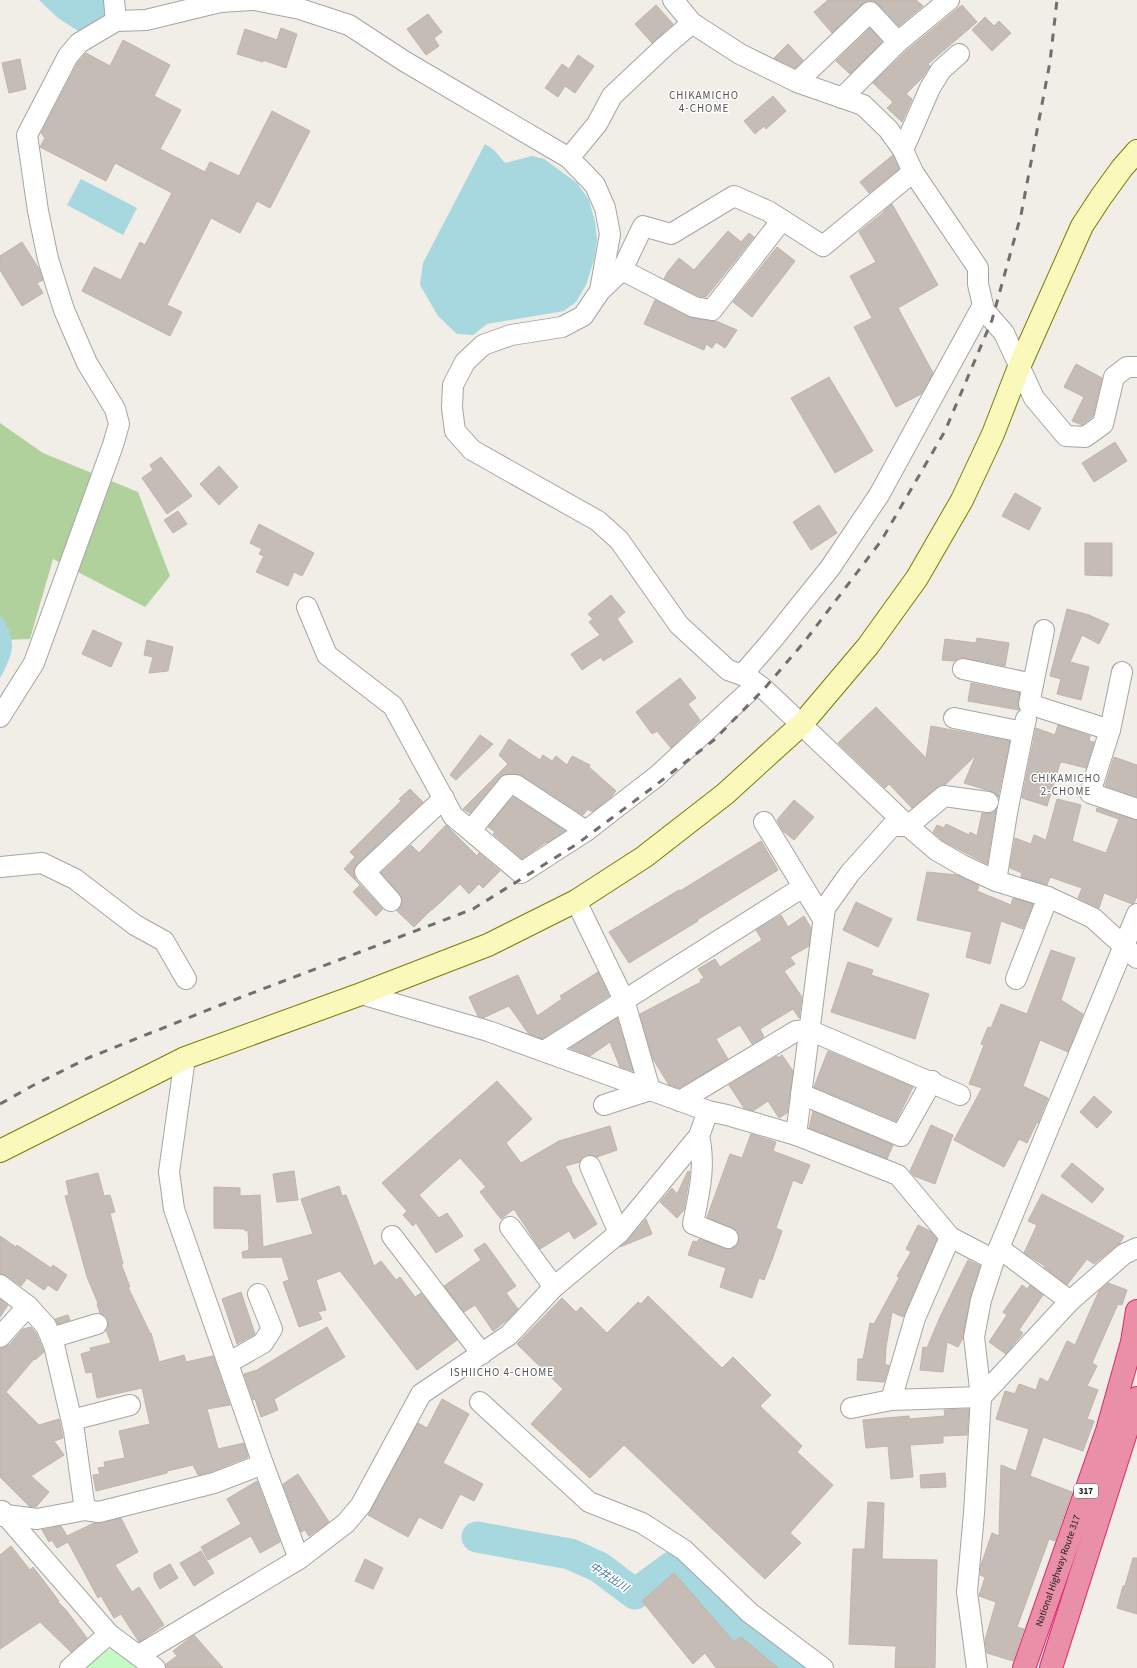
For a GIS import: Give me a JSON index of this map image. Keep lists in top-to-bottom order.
{
  "streets": {
    "highway": ["317", "National Highway Route 317"]
  },
  "districts": ["CHIKAMICHO 4-CHOME", "CHIKAMICHO 2-CHOME", "ISHIICHO 4-CHOME"],
  "water": ["中井出川"]
}
